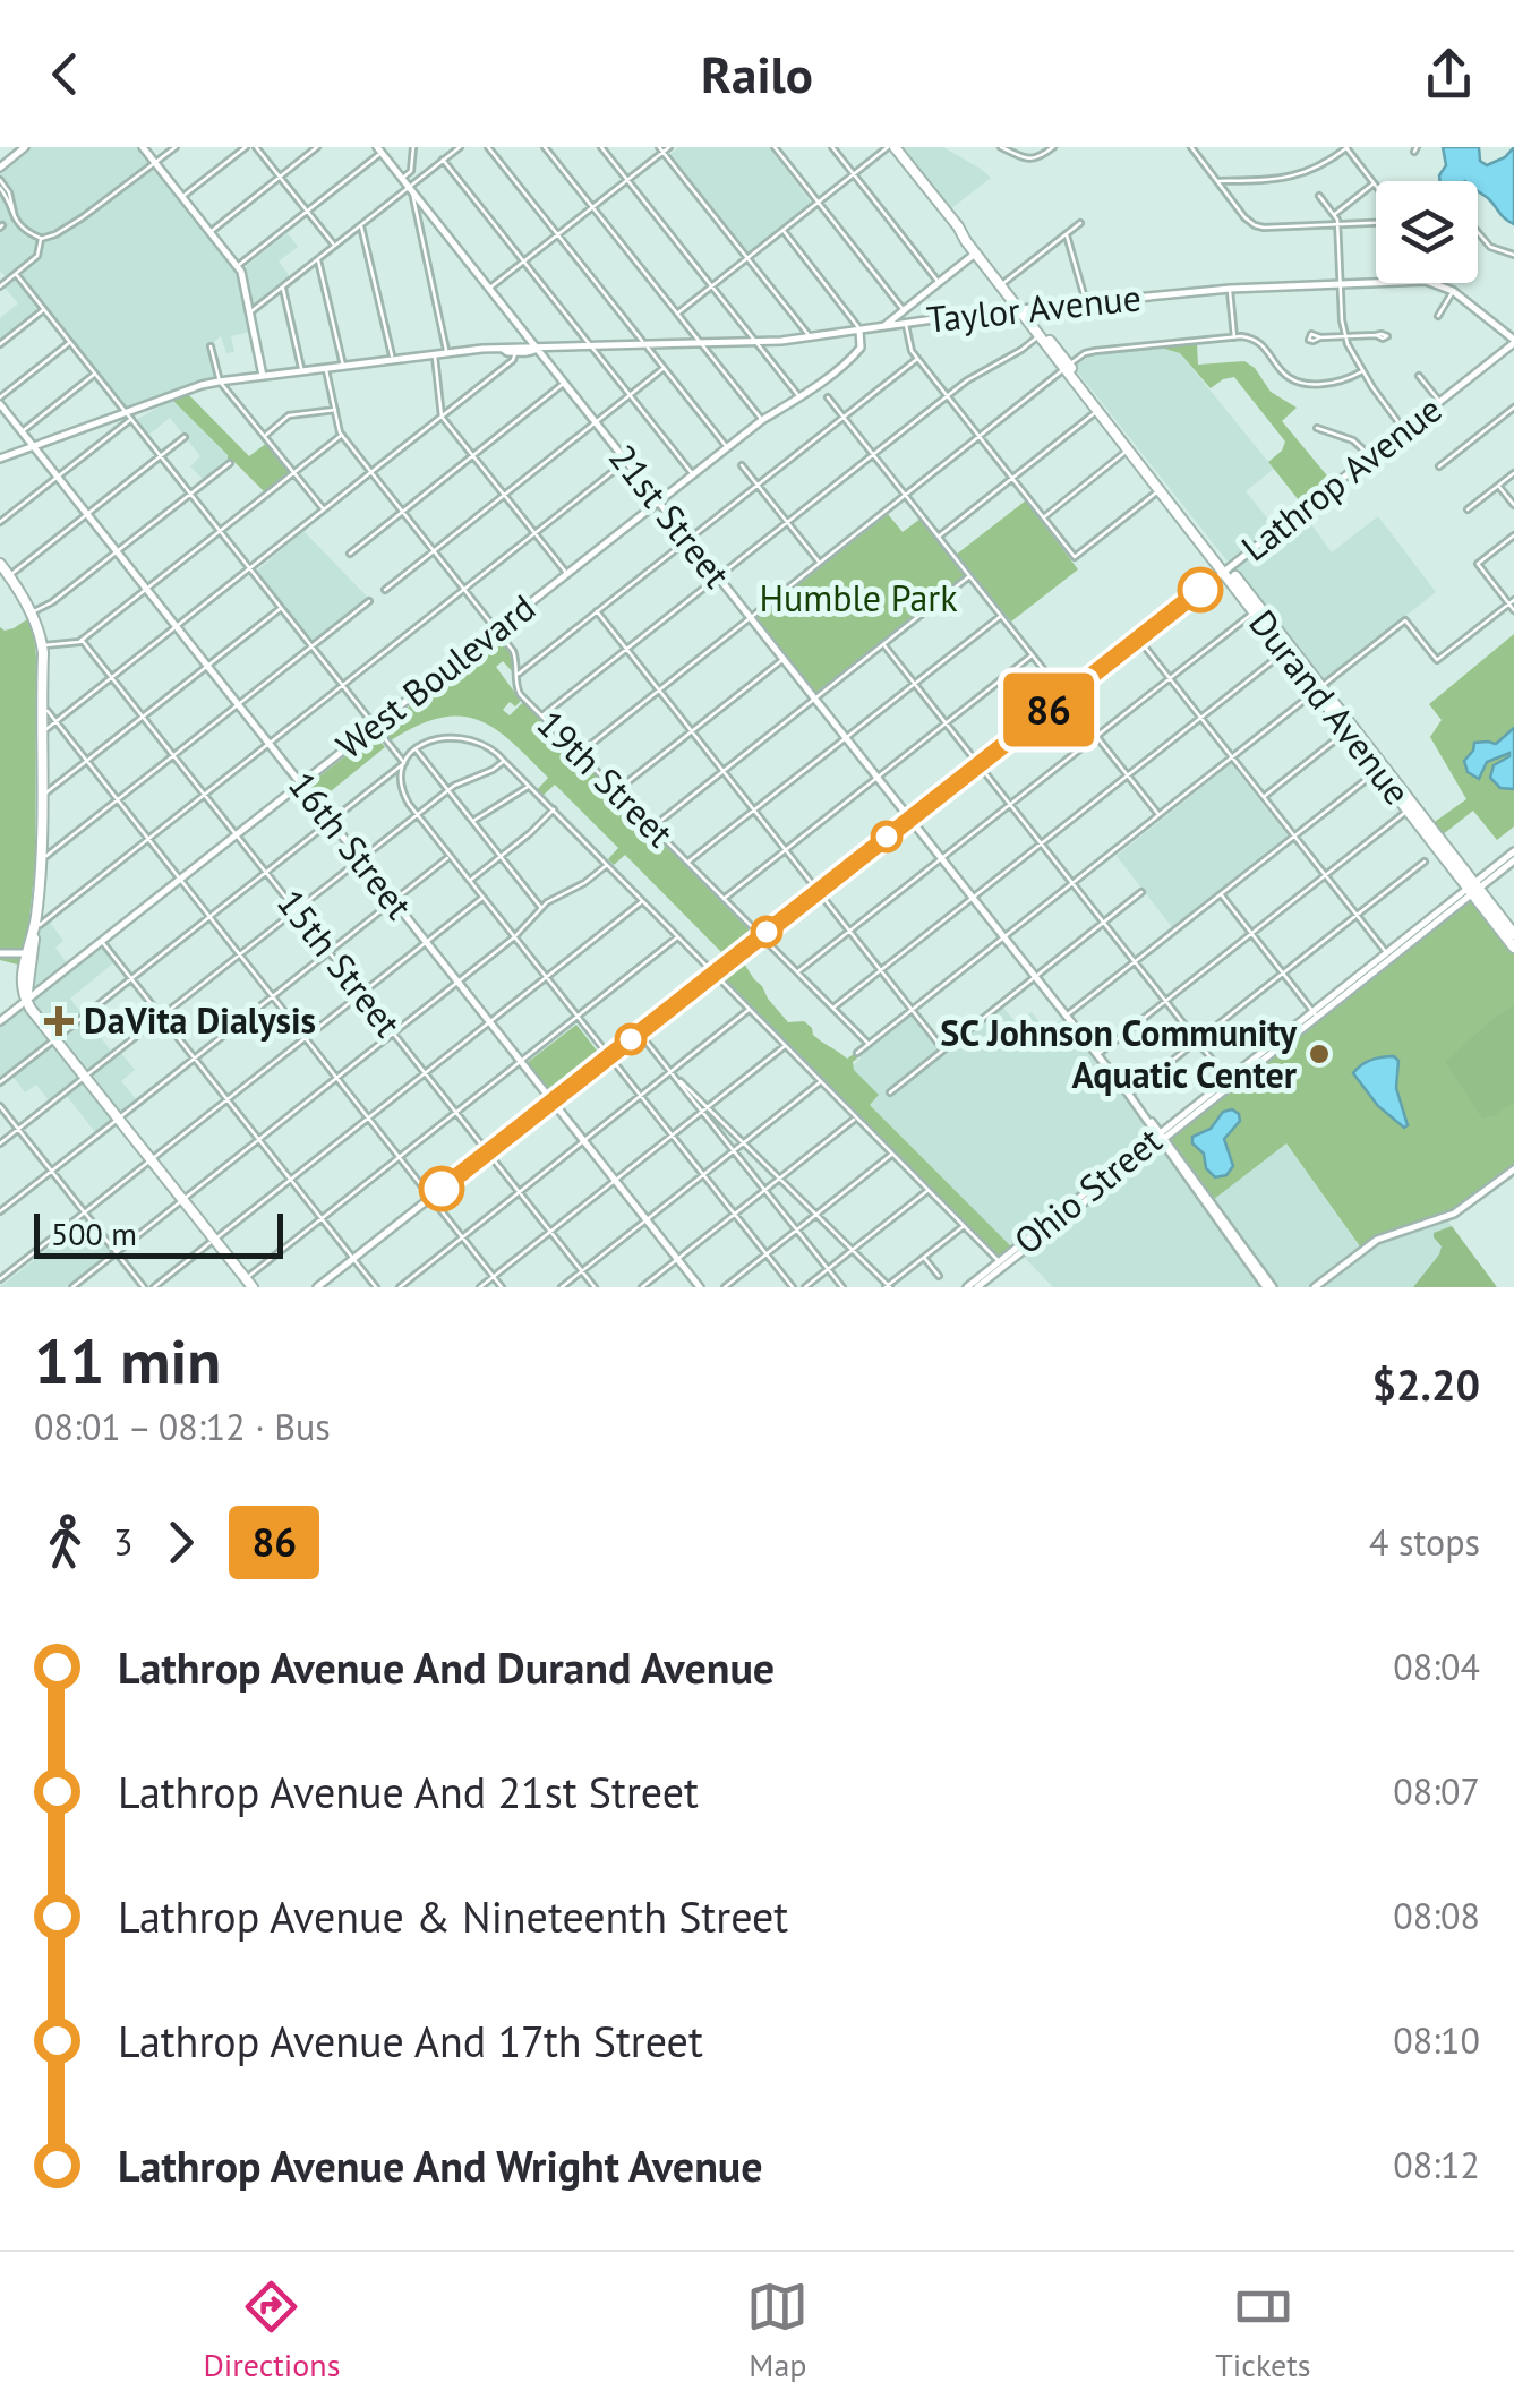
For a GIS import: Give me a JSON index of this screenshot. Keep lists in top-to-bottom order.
{
  "streets": {
    "main road": ["Durand Avenue"],
    "street": [
      "Taylor Avenue",
      "Lathrop Avenue",
      "21st Street",
      "West Boulevard",
      "19th Street",
      "16th Street",
      "15th Street",
      "Ohio Street"
    ]
  },
  "crossings": [
    ["Taylor Avenue", "Lathrop Avenue"],
    ["Taylor Avenue", "21st Street"],
    ["Taylor Avenue", "West Boulevard"],
    ["Taylor Avenue", "Durand Avenue"],
    ["Taylor Avenue", "19th Street"],
    ["Taylor Avenue", "16th Street"],
    ["Lathrop Avenue", "21st Street"],
    ["Lathrop Avenue", "Durand Avenue"],
    ["Lathrop Avenue", "19th Street"],
    ["Lathrop Avenue", "16th Street"],
    ["Lathrop Avenue", "15th Street"],
    ["21st Street", "West Boulevard"],
    ["21st Street", "Ohio Street"],
    ["West Boulevard", "19th Street"],
    ["West Boulevard", "16th Street"],
    ["West Boulevard", "15th Street"],
    ["Durand Avenue", "Ohio Street"]
  ],
  "parks": ["Humble Park"],
  "places": {
    "health": ["DaVita Dialysis"],
    "other": ["SC Johnson Community Aquatic Center"]
  },
  "lines": ["bus line 86"],
  "scale_bar": "500 m",
  "page": {
    "header": "Railo",
    "on_map": "86",
    "scale": "500 m",
    "heading": ["11 min", "08:01 – 08:12 · Bus", "$2.20"],
    "legs": ["3", "86", "4 stops"],
    "list": [
      {
        "name": "Lathrop Avenue And Durand Avenue",
        "value": "08:04"
      },
      {
        "name": "Lathrop Avenue And 21st Street",
        "value": "08:07"
      },
      {
        "name": "Lathrop Avenue & Nineteenth Street",
        "value": "08:08"
      },
      {
        "name": "Lathrop Avenue And 17th Street",
        "value": "08:10"
      },
      {
        "name": "Lathrop Avenue And Wright Avenue",
        "value": "08:12"
      }
    ],
    "tabs": ["Directions", "Map", "Tickets"]
  }
}
